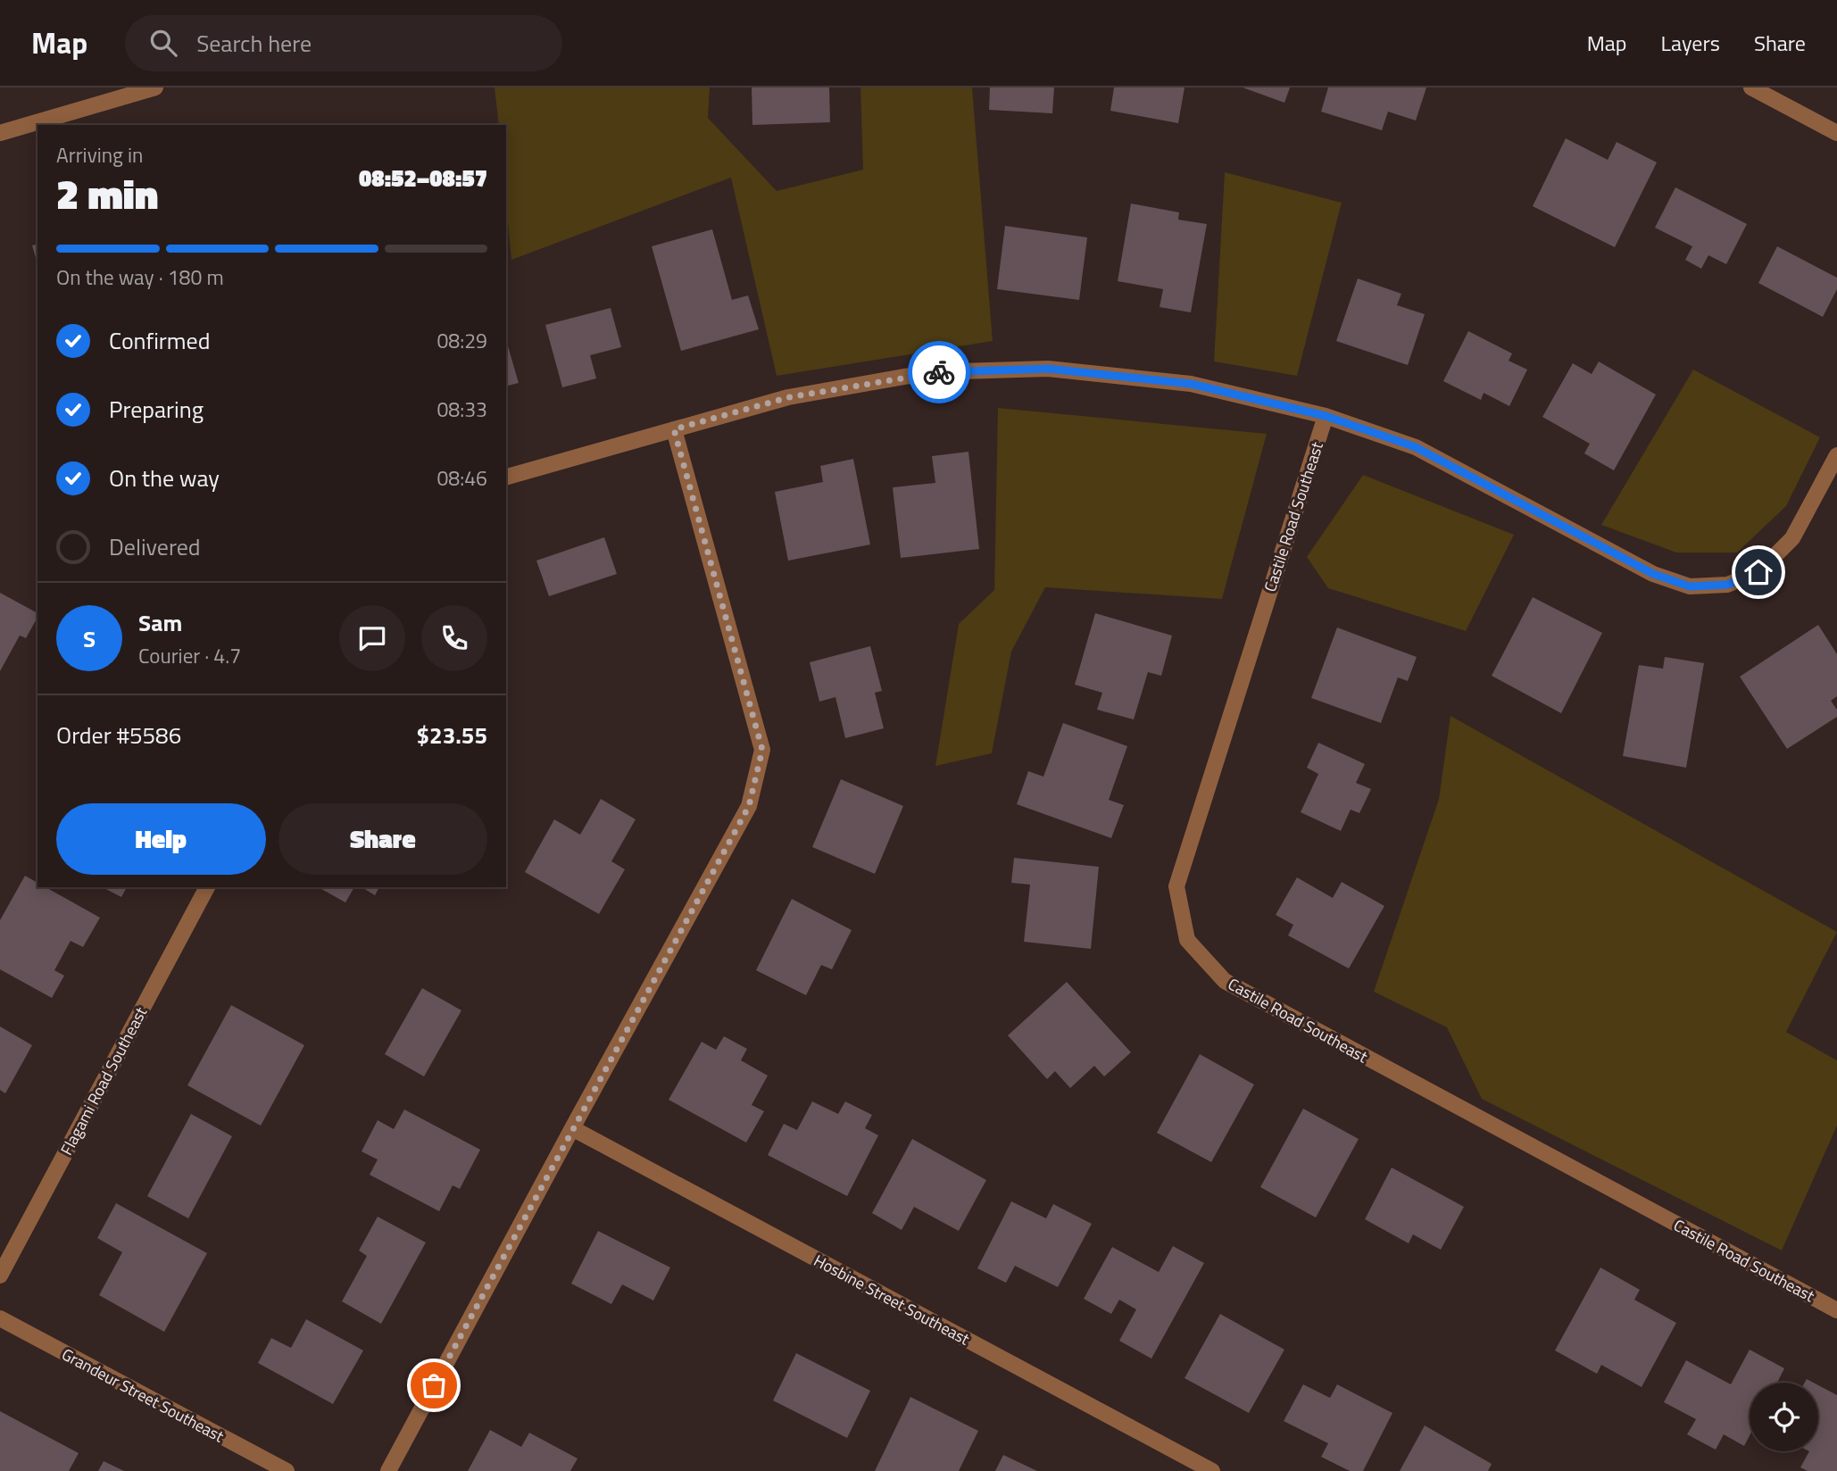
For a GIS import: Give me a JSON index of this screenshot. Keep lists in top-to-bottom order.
{
  "streets": {
    "street": [
      "Castile Road Southeast",
      "Flagami Road Southeast",
      "Hosbine Street Southeast",
      "Grandeur Street Southeast"
    ]
  },
  "page": {
    "header": "Map",
    "search": "Search here",
    "nav": ["Map", "Layers", "Share"],
    "heading": ["2 min", "Arriving in", "08:52–08:57"],
    "panel": [
      "Sam",
      "Courier · 4.7",
      "Order #5586",
      "$23.55"
    ],
    "bar": "On the way · 180 m",
    "list": [
      ["Confirmed", "08:29"],
      ["Preparing", "08:33"],
      ["On the way", "08:46"],
      "Delivered"
    ],
    "round": "S",
    "buttons": ["Help", "Share"]
  }
}
